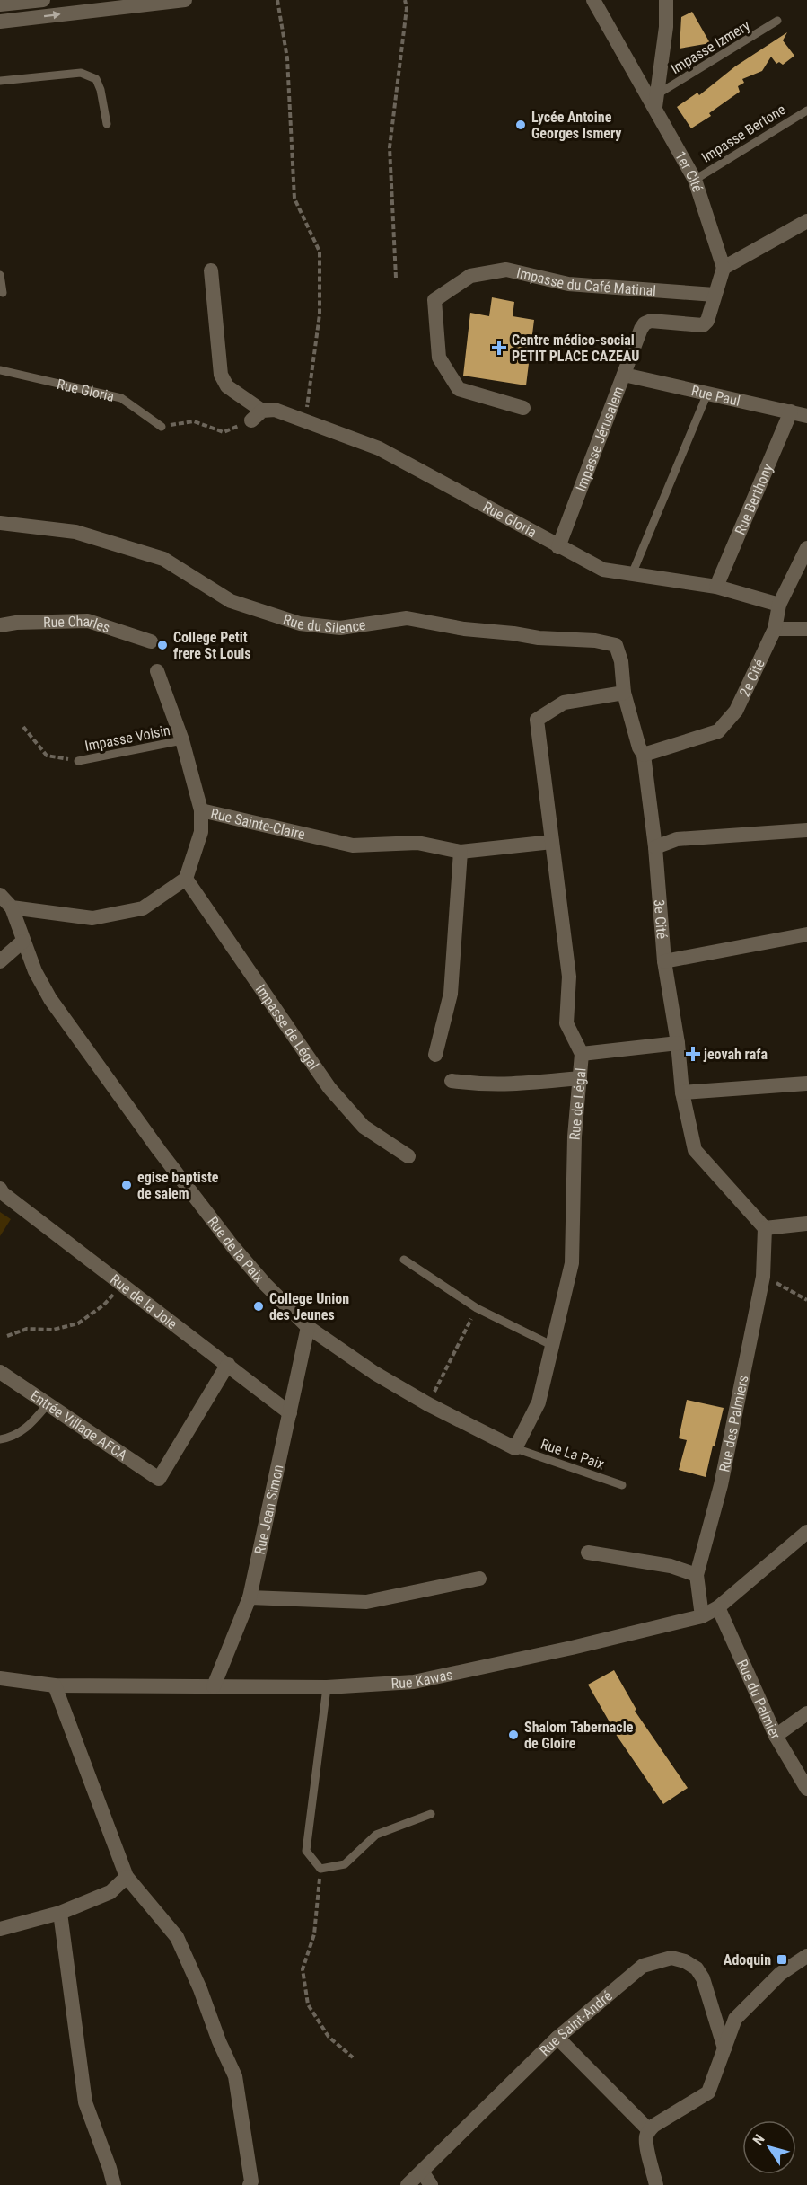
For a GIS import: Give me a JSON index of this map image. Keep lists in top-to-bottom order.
{
  "streets": {
    "street": [
      "1er Cité",
      "Impasse du Café Matinal",
      "Rue Gloria",
      "Rue Paul",
      "Impasse Jérusalem",
      "Rue Berthony",
      "Rue du Silence",
      "Rue Charles",
      "2e Cité",
      "Rue Sainte-Claire",
      "3e Cité",
      "Impasse de Légal",
      "Rue de Légal",
      "Rue de la Paix",
      "Rue de la Joie",
      "Rue des Palmiers",
      "Entrée Village AFCA",
      "Rue Jean Simon",
      "Rue Kawas",
      "Rue du Palmier",
      "Rue Saint-André"
    ],
    "lane": [
      "Impasse Izmery",
      "Impasse Bertone",
      "Impasse Voisin",
      "Rue La Paix"
    ]
  },
  "crossings": [
    ["Impasse Izmery", "1er Cité"],
    ["Impasse Bertone", "1er Cité"],
    ["1er Cité", "Impasse Jérusalem"],
    ["Impasse du Café Matinal", "Impasse Jérusalem"],
    ["Rue Gloria", "Impasse Jérusalem"],
    ["Rue Gloria", "Rue Berthony"],
    ["Rue Gloria", "2e Cité"],
    ["Rue Paul", "Impasse Jérusalem"],
    ["Rue Paul", "Rue Berthony"],
    ["Rue du Silence", "3e Cité"],
    ["Rue du Silence", "Rue de Légal"],
    ["2e Cité", "3e Cité"],
    ["Rue Sainte-Claire", "Impasse de Légal"],
    ["Rue Sainte-Claire", "Rue de Légal"],
    ["3e Cité", "Rue de Légal"],
    ["3e Cité", "Rue des Palmiers"],
    ["Rue de Légal", "Rue de la Paix"],
    ["Rue de Légal", "Rue La Paix"],
    ["Rue de la Paix", "Rue La Paix"],
    ["Rue de la Paix", "Rue Jean Simon"],
    ["Rue de la Joie", "Entrée Village AFCA"],
    ["Rue de la Joie", "Rue Jean Simon"],
    ["Rue des Palmiers", "Rue Kawas"],
    ["Rue Jean Simon", "Rue Kawas"],
    ["Rue Kawas", "Rue du Palmier"]
  ],
  "places": {
    "other": [
      "Lycée Antoine Georges Ismery",
      "College Petit frere St Louis",
      "egise baptiste de salem",
      "College Union des Jeunes",
      "Shalom Tabernacle de Gloire"
    ],
    "health": ["Centre médico-social PETIT PLACE CAZEAU", "jeovah rafa"],
    "transit": ["Adoquin"]
  },
  "north": "top left"
}
